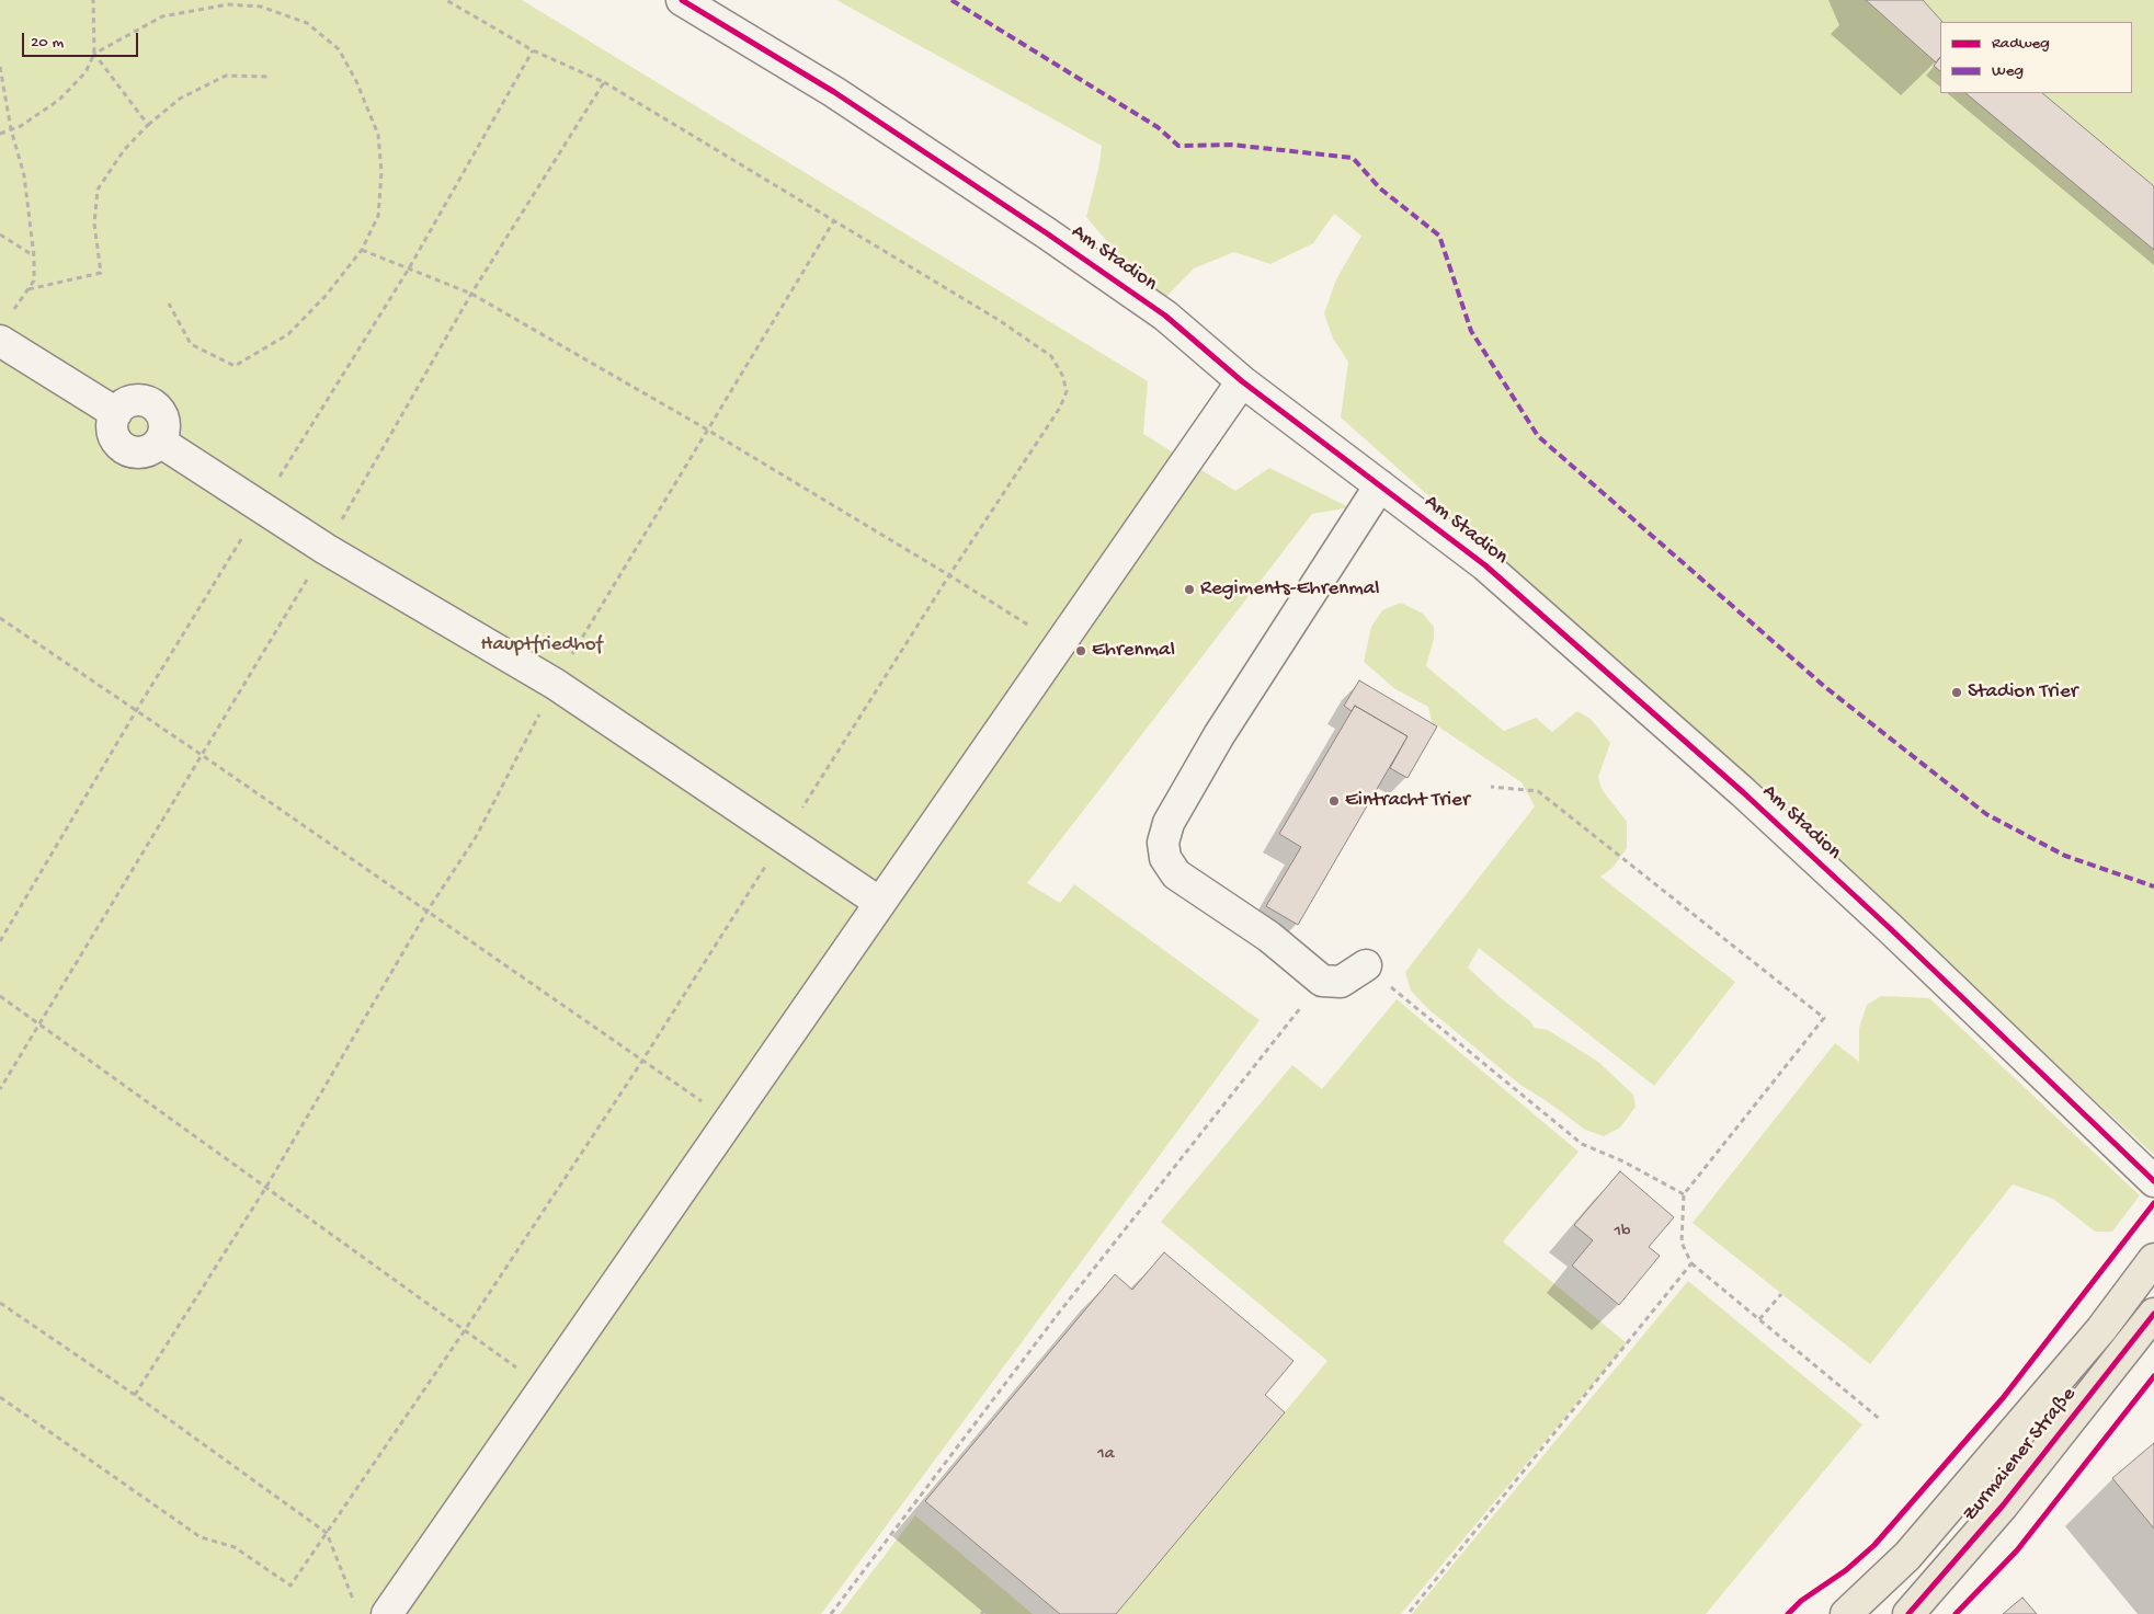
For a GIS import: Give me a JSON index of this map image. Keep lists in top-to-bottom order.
{
  "streets": {
    "main road": ["Zurmaiener Straße"],
    "street": ["Am Stadion"]
  },
  "parks": ["Hauptfriedhof"],
  "places": [
    "Regiments-Ehrenmal",
    "Ehrenmal",
    "Stadion Trier",
    "Eintracht Trier"
  ],
  "house_numbers": ["1b", "1a"],
  "legend": ["Radweg", "Weg"],
  "scale_bar": "20 m"
}
